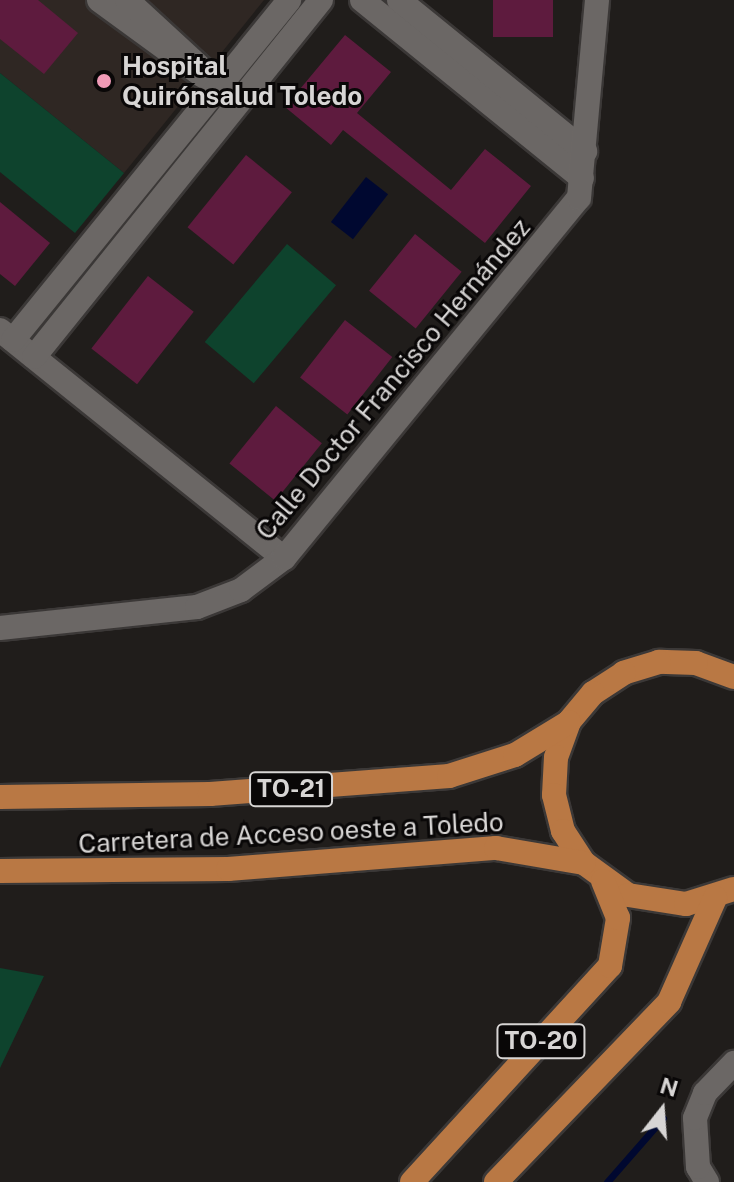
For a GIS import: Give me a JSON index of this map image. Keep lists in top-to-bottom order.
{
  "streets": {
    "highway": ["TO-21", "Carretera de Acceso oeste a Toledo", "TO-20"],
    "street": ["Calle Doctor Francisco Hernández"]
  },
  "crossings": [
    ["Carretera de Acceso oeste a Toledo", "TO-20"]
  ],
  "places": ["Hospital Quirónsalud Toledo"],
  "north": "top"
}
